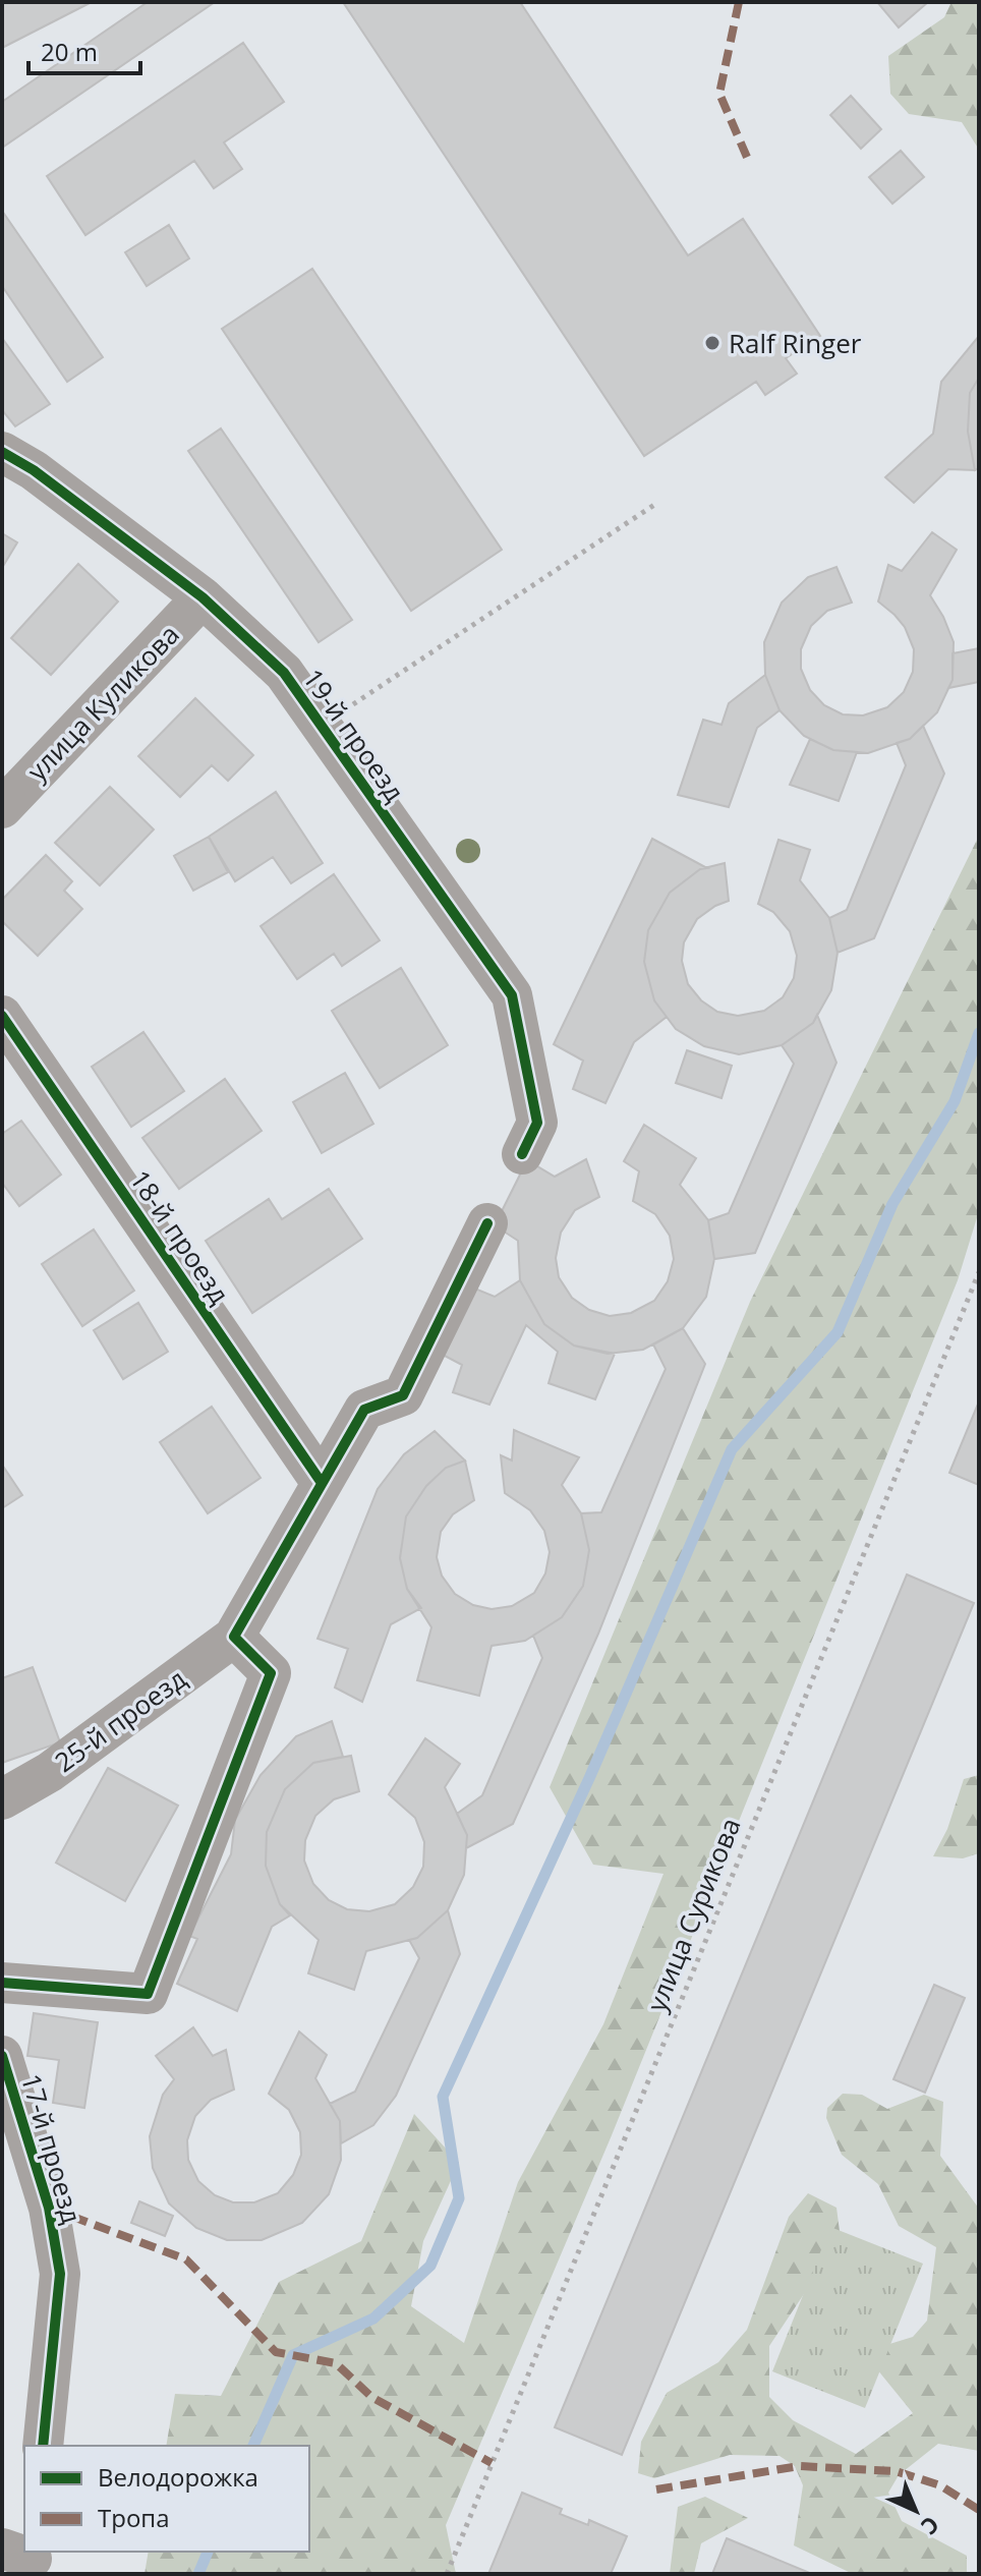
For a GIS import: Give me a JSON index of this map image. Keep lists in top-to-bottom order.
{
  "streets": {
    "street": [
      "улица Куликова",
      "19-й проезд",
      "18-й проезд",
      "25-й проезд",
      "17-й проезд"
    ],
    "path": ["улица Сурикова"]
  },
  "crossings": [
    ["улица Куликова", "19-й проезд"]
  ],
  "places": ["Ralf Ringer"],
  "legend": ["Велодорожка", "Тропа"],
  "scale_bar": "20 m",
  "north": "bottom right"
}
